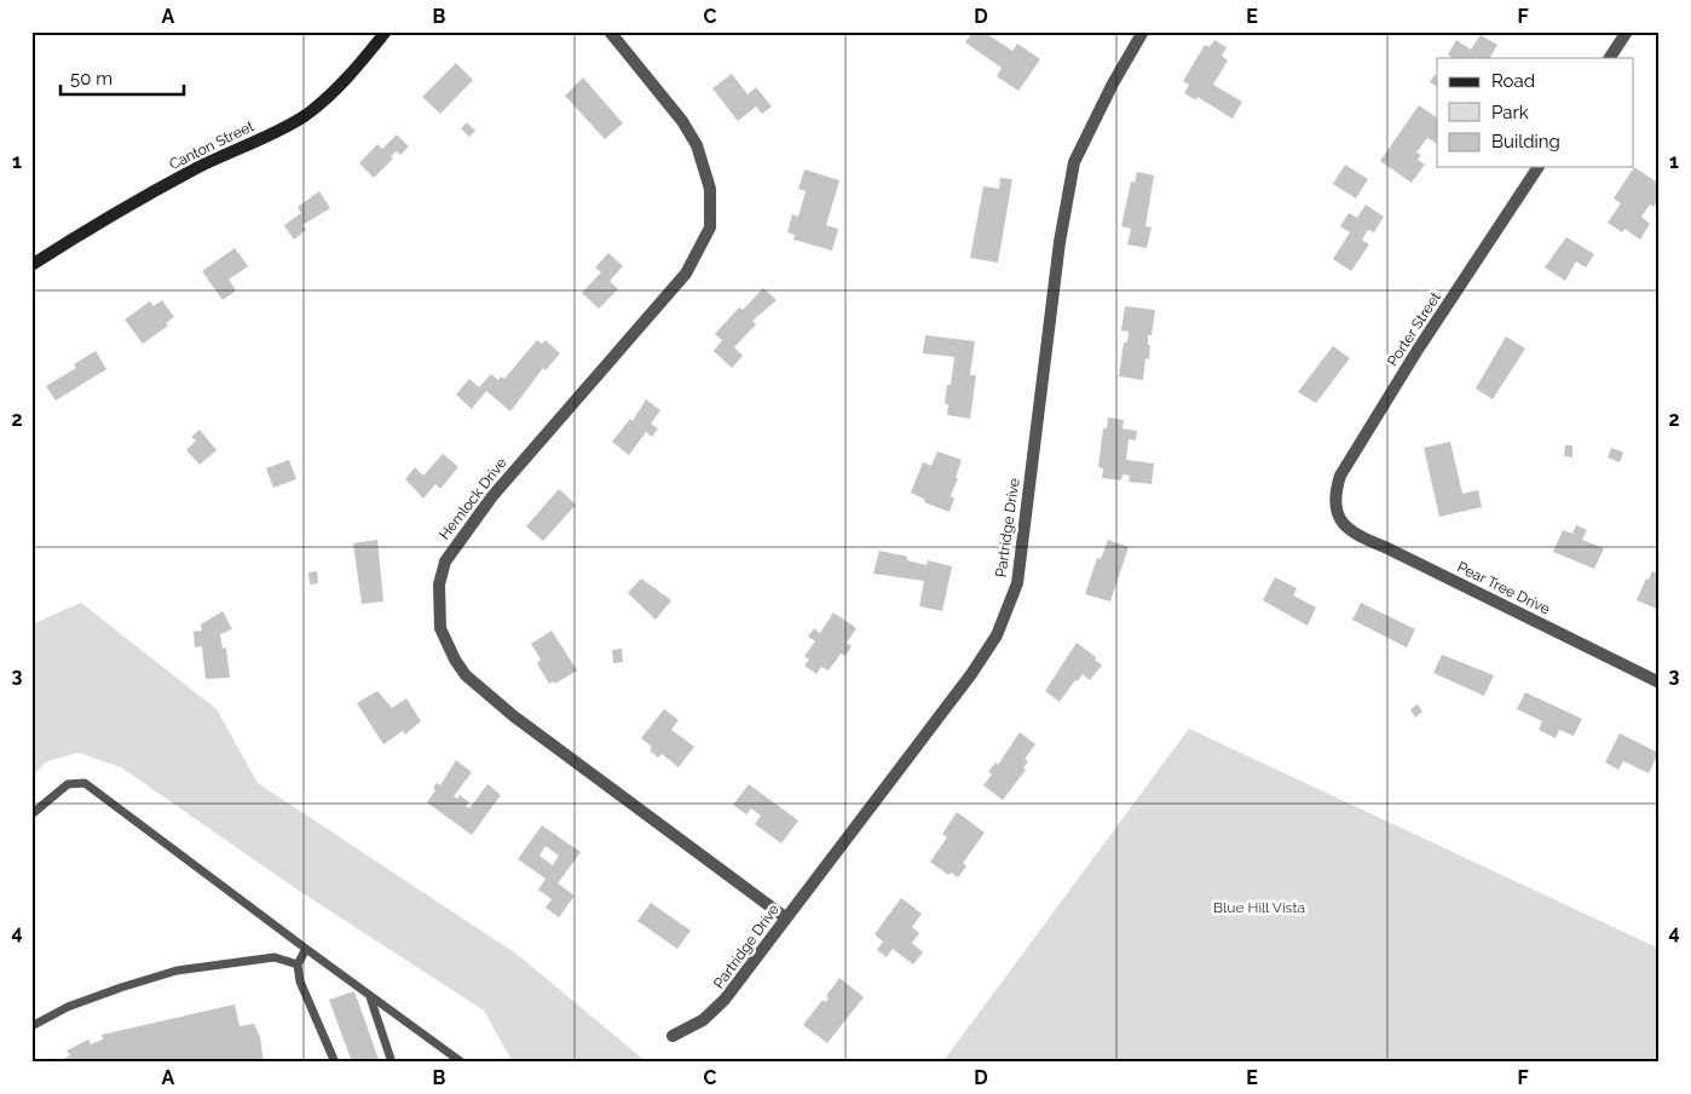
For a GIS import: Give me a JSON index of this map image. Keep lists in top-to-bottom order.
{
  "streets": {
    "main road": ["Canton Street"],
    "street": [
      "Porter Street",
      "Hemlock Drive",
      "Partridge Drive",
      "Pear Tree Drive"
    ]
  },
  "crossings": [
    ["Porter Street", "Pear Tree Drive"],
    ["Hemlock Drive", "Partridge Drive"]
  ],
  "parks": ["Blue Hill Vista"],
  "legend": ["Road", "Park", "Building"],
  "scale_bar": "50 m",
  "grid": {
    "columns": [
      "A",
      "B",
      "C",
      "D",
      "E",
      "F"
    ],
    "rows": [
      "1",
      "2",
      "3",
      "4"
    ]
  }
}
